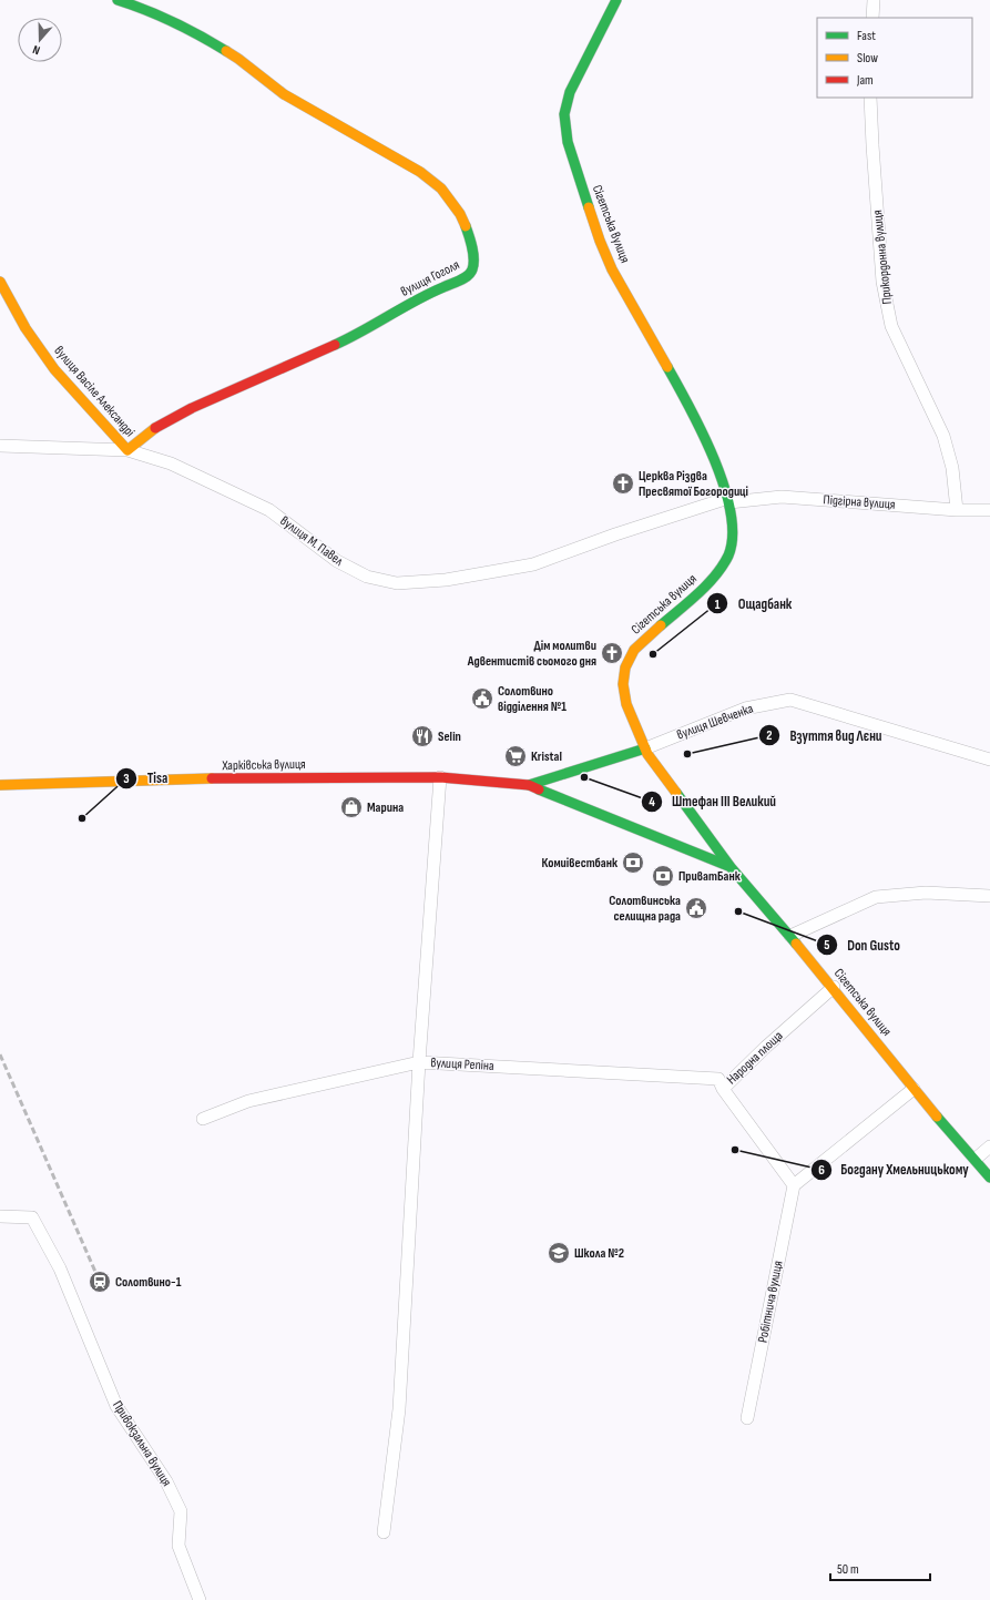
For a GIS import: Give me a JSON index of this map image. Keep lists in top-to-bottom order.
{
  "streets": {
    "street": [
      "Сігетська вулиця",
      "Прикордонна вулиця",
      "вулиця Гоголя",
      "вулиця Васіле Александрі",
      "Підгірна вулиця",
      "вулиця М. Павел",
      "вулиця Шевченка",
      "Харківська вулиця",
      "Народна площа",
      "вулиця Репіна",
      "Робітнича вулиця",
      "Привокзальна вулиця"
    ]
  },
  "crossings": [
    ["Сігетська вулиця", "Підгірна вулиця"],
    ["Сігетська вулиця", "вулиця М. Павел"],
    ["Сігетська вулиця", "вулиця Шевченка"],
    ["Сігетська вулиця", "Харківська вулиця"],
    ["Сігетська вулиця", "Народна площа"],
    ["Прикордонна вулиця", "Підгірна вулиця"],
    ["вулиця Гоголя", "вулиця Васіле Александрі"],
    ["вулиця Гоголя", "вулиця М. Павел"],
    ["вулиця Васіле Александрі", "вулиця М. Павел"],
    ["Підгірна вулиця", "вулиця М. Павел"],
    ["вулиця Шевченка", "Харківська вулиця"],
    ["Народна площа", "вулиця Репіна"],
    ["Народна площа", "Робітнича вулиця"]
  ],
  "places": {
    "church": ["Церква Різдва Пресвятої Богородиці", "Дім молитви Адвентистів сьомого дня"],
    "other": [
      "Ощадбанк",
      "Взуття вид Лєни",
      "Штефан III Великий",
      "Tisa",
      "Don Gusto",
      "Богдану Хмельницькому"
    ],
    "public building": ["Солотвино відділення №1", "Солотвинська селищна рада"],
    "restaurant": ["Selin"],
    "supermarket": ["Kristal"],
    "shop": ["Марина"],
    "bank": ["Комиівестбанк", "ПриватБанк"],
    "school or university": ["Школа №2"],
    "station": ["Солотвино-1"]
  },
  "legend": ["Fast", "Slow", "Jam"],
  "scale_bar": "50 m",
  "north": "bottom"
}
